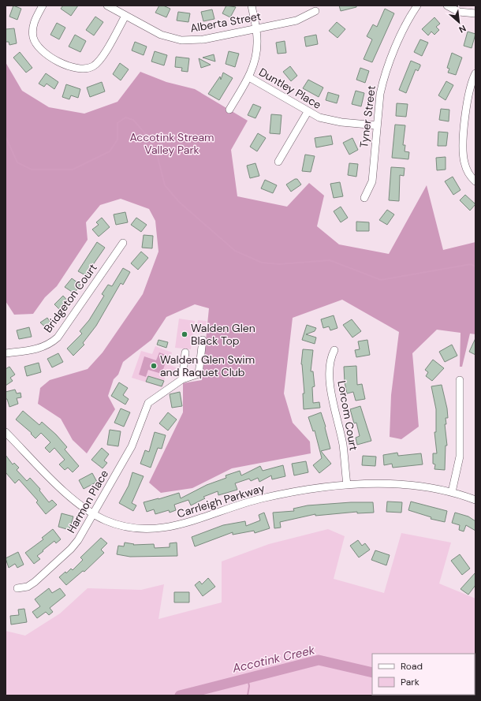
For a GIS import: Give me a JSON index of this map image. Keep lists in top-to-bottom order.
{
  "streets": {
    "street": [
      "Alberta Street",
      "Duntley Place",
      "Tyner Street",
      "Bridgeton Court",
      "Lorcom Court",
      "Carrleigh Parkway",
      "Harmon Place"
    ]
  },
  "crossings": [
    ["Duntley Place", "Tyner Street"],
    ["Lorcom Court", "Carrleigh Parkway"],
    ["Carrleigh Parkway", "Harmon Place"]
  ],
  "water": ["Accotink Creek"],
  "parks": ["Accotink Stream Valley Park"],
  "places": ["Walden Glen Black Top", "Walden Glen Swim and Raquet Club"],
  "legend": ["Road", "Park"],
  "north": "bottom right"
}
